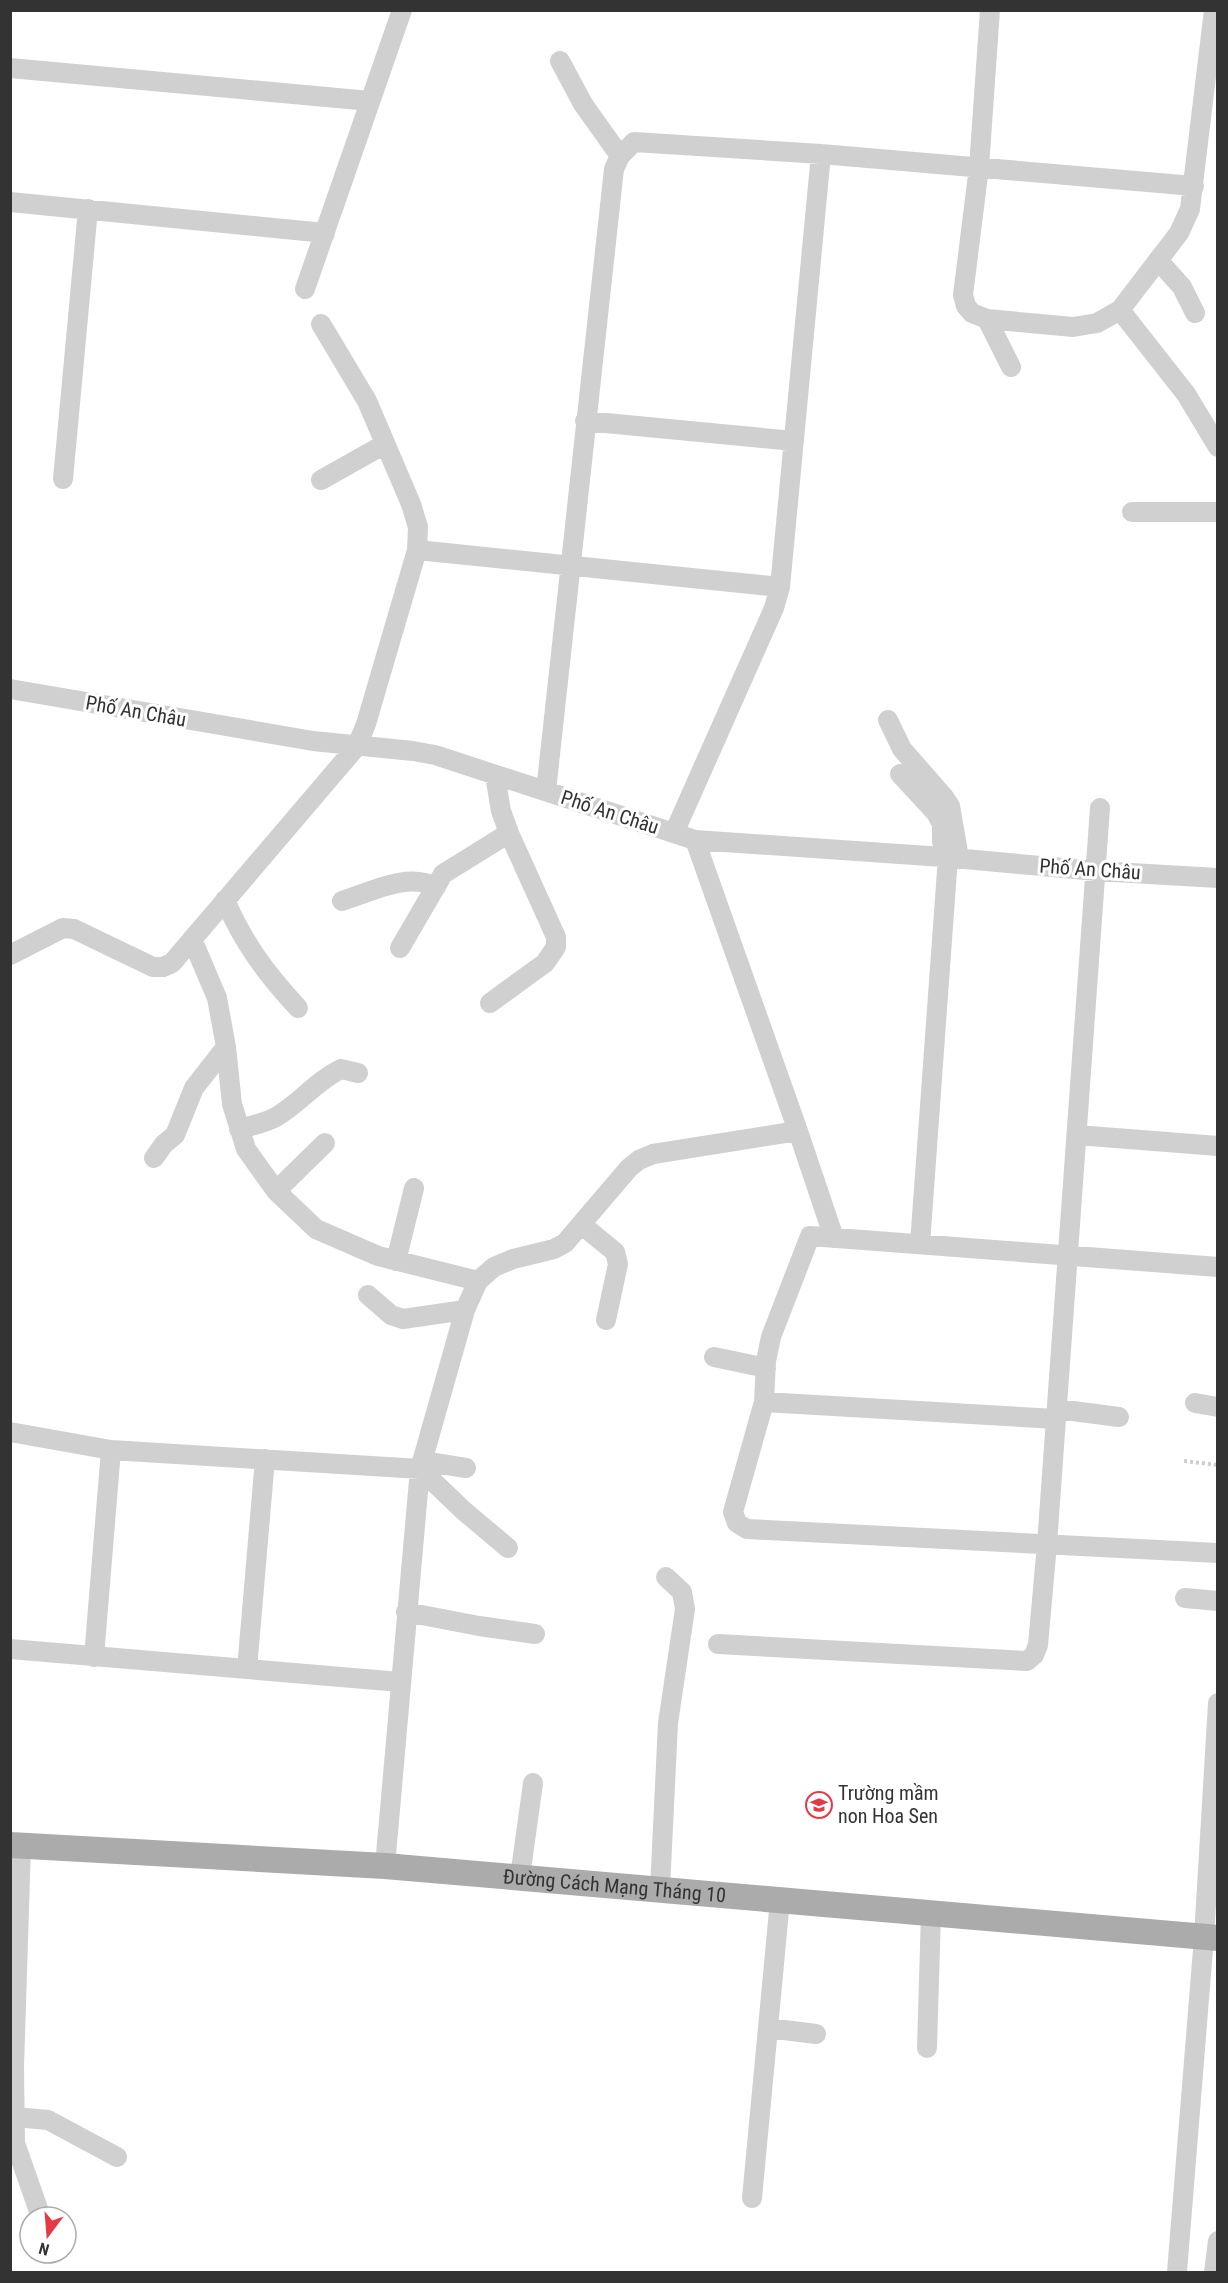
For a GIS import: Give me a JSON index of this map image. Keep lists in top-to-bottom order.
{
  "streets": {
    "main road": ["Đường Cách Mạng Tháng 10"],
    "street": ["Phố An Châu"]
  },
  "places": {
    "school or university": ["Trường mầm non Hoa Sen"]
  },
  "north": "bottom"
}
